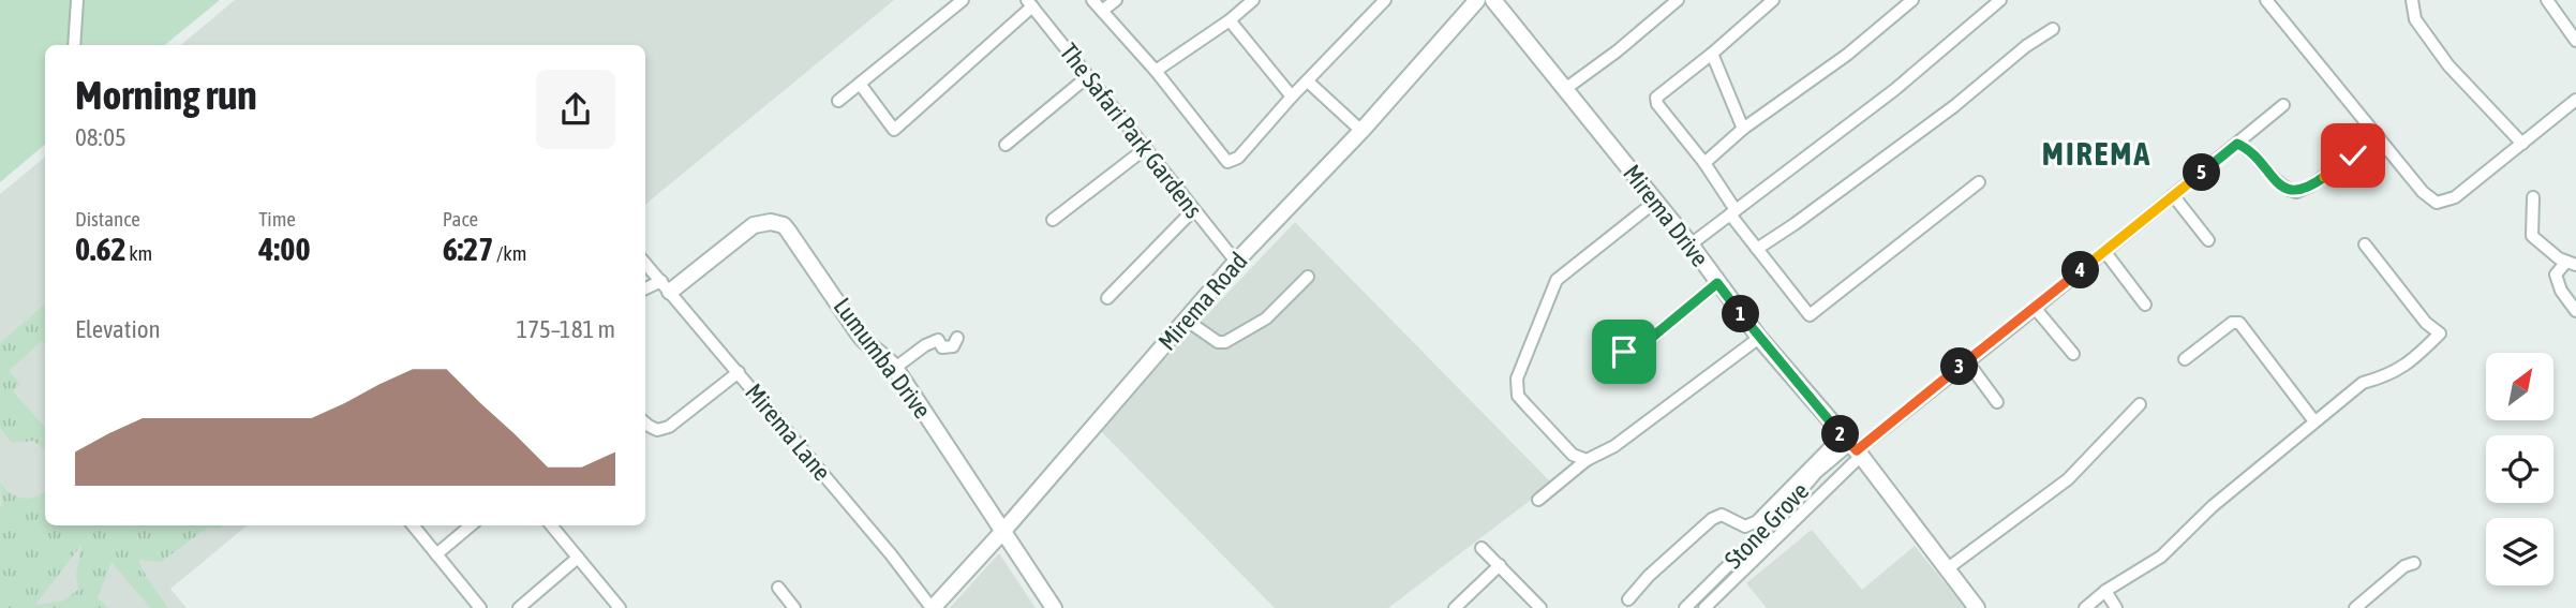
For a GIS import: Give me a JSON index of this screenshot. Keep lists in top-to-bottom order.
{
  "streets": {
    "street": [
      "The Safari Park Gardens",
      "Mirema Drive",
      "Mirema Road",
      "Lumumba Drive",
      "Mirema Lane",
      "Stone Grove"
    ]
  },
  "crossings": [
    ["The Safari Park Gardens", "Mirema Road"],
    ["Mirema Drive", "Stone Grove"],
    ["Mirema Road", "Lumumba Drive"],
    ["Mirema Road", "Mirema Lane"],
    ["Lumumba Drive", "Mirema Lane"]
  ],
  "districts": ["MIREMA"],
  "north": "top right",
  "page": {
    "heading": ["Morning run", "08:05"],
    "pins": [
      "5",
      "4",
      "1",
      "3",
      "2"
    ],
    "stats": [
      ["Distance", "0.62 km"],
      ["Time", "4:00"],
      ["Pace", "6:27 /km"]
    ],
    "chart": ["Elevation", "175–181 m"]
  }
}
